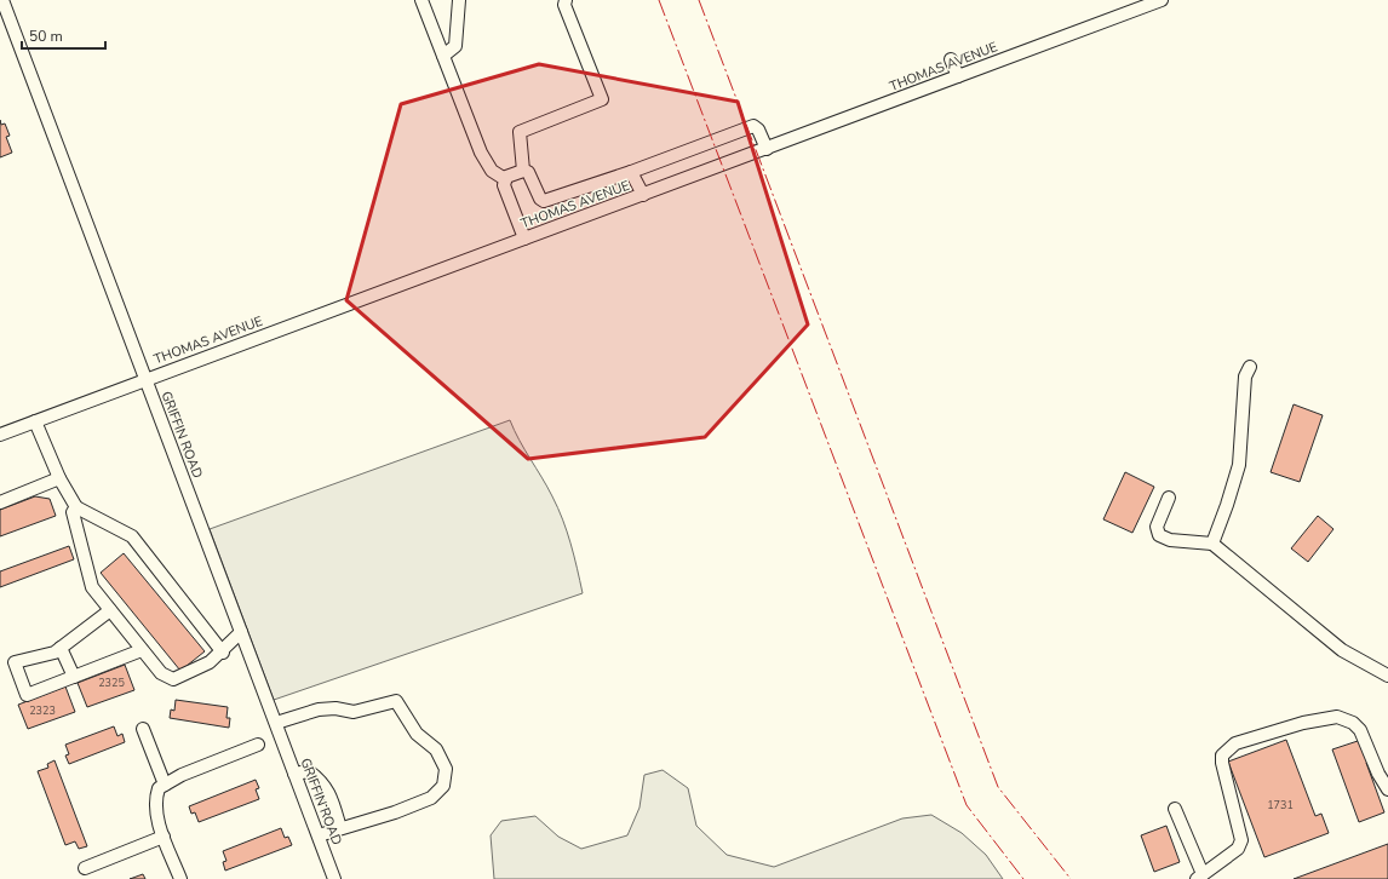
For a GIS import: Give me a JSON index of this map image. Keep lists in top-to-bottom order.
{
  "streets": {
    "street": ["THOMAS AVENUE", "GRIFFIN ROAD"]
  },
  "crossings": [
    ["THOMAS AVENUE", "GRIFFIN ROAD"]
  ],
  "house_numbers": ["2325", "2323", "1731"],
  "scale_bar": "50 m"
}
